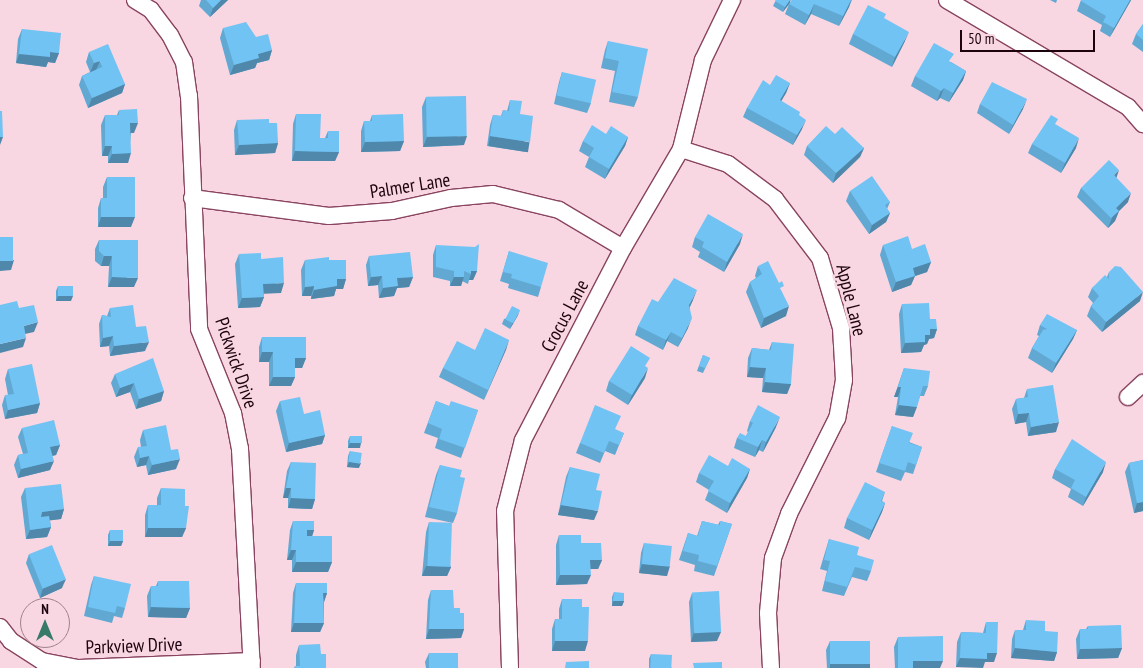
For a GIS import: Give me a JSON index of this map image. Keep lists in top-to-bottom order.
{
  "streets": {
    "street": [
      "Palmer Lane",
      "Apple Lane",
      "Crocus Lane",
      "Pickwick Drive",
      "Parkview Drive"
    ]
  },
  "crossings": [
    ["Palmer Lane", "Crocus Lane"],
    ["Palmer Lane", "Pickwick Drive"],
    ["Apple Lane", "Crocus Lane"],
    ["Pickwick Drive", "Parkview Drive"]
  ],
  "scale_bar": "50 m",
  "north": "top"
}
